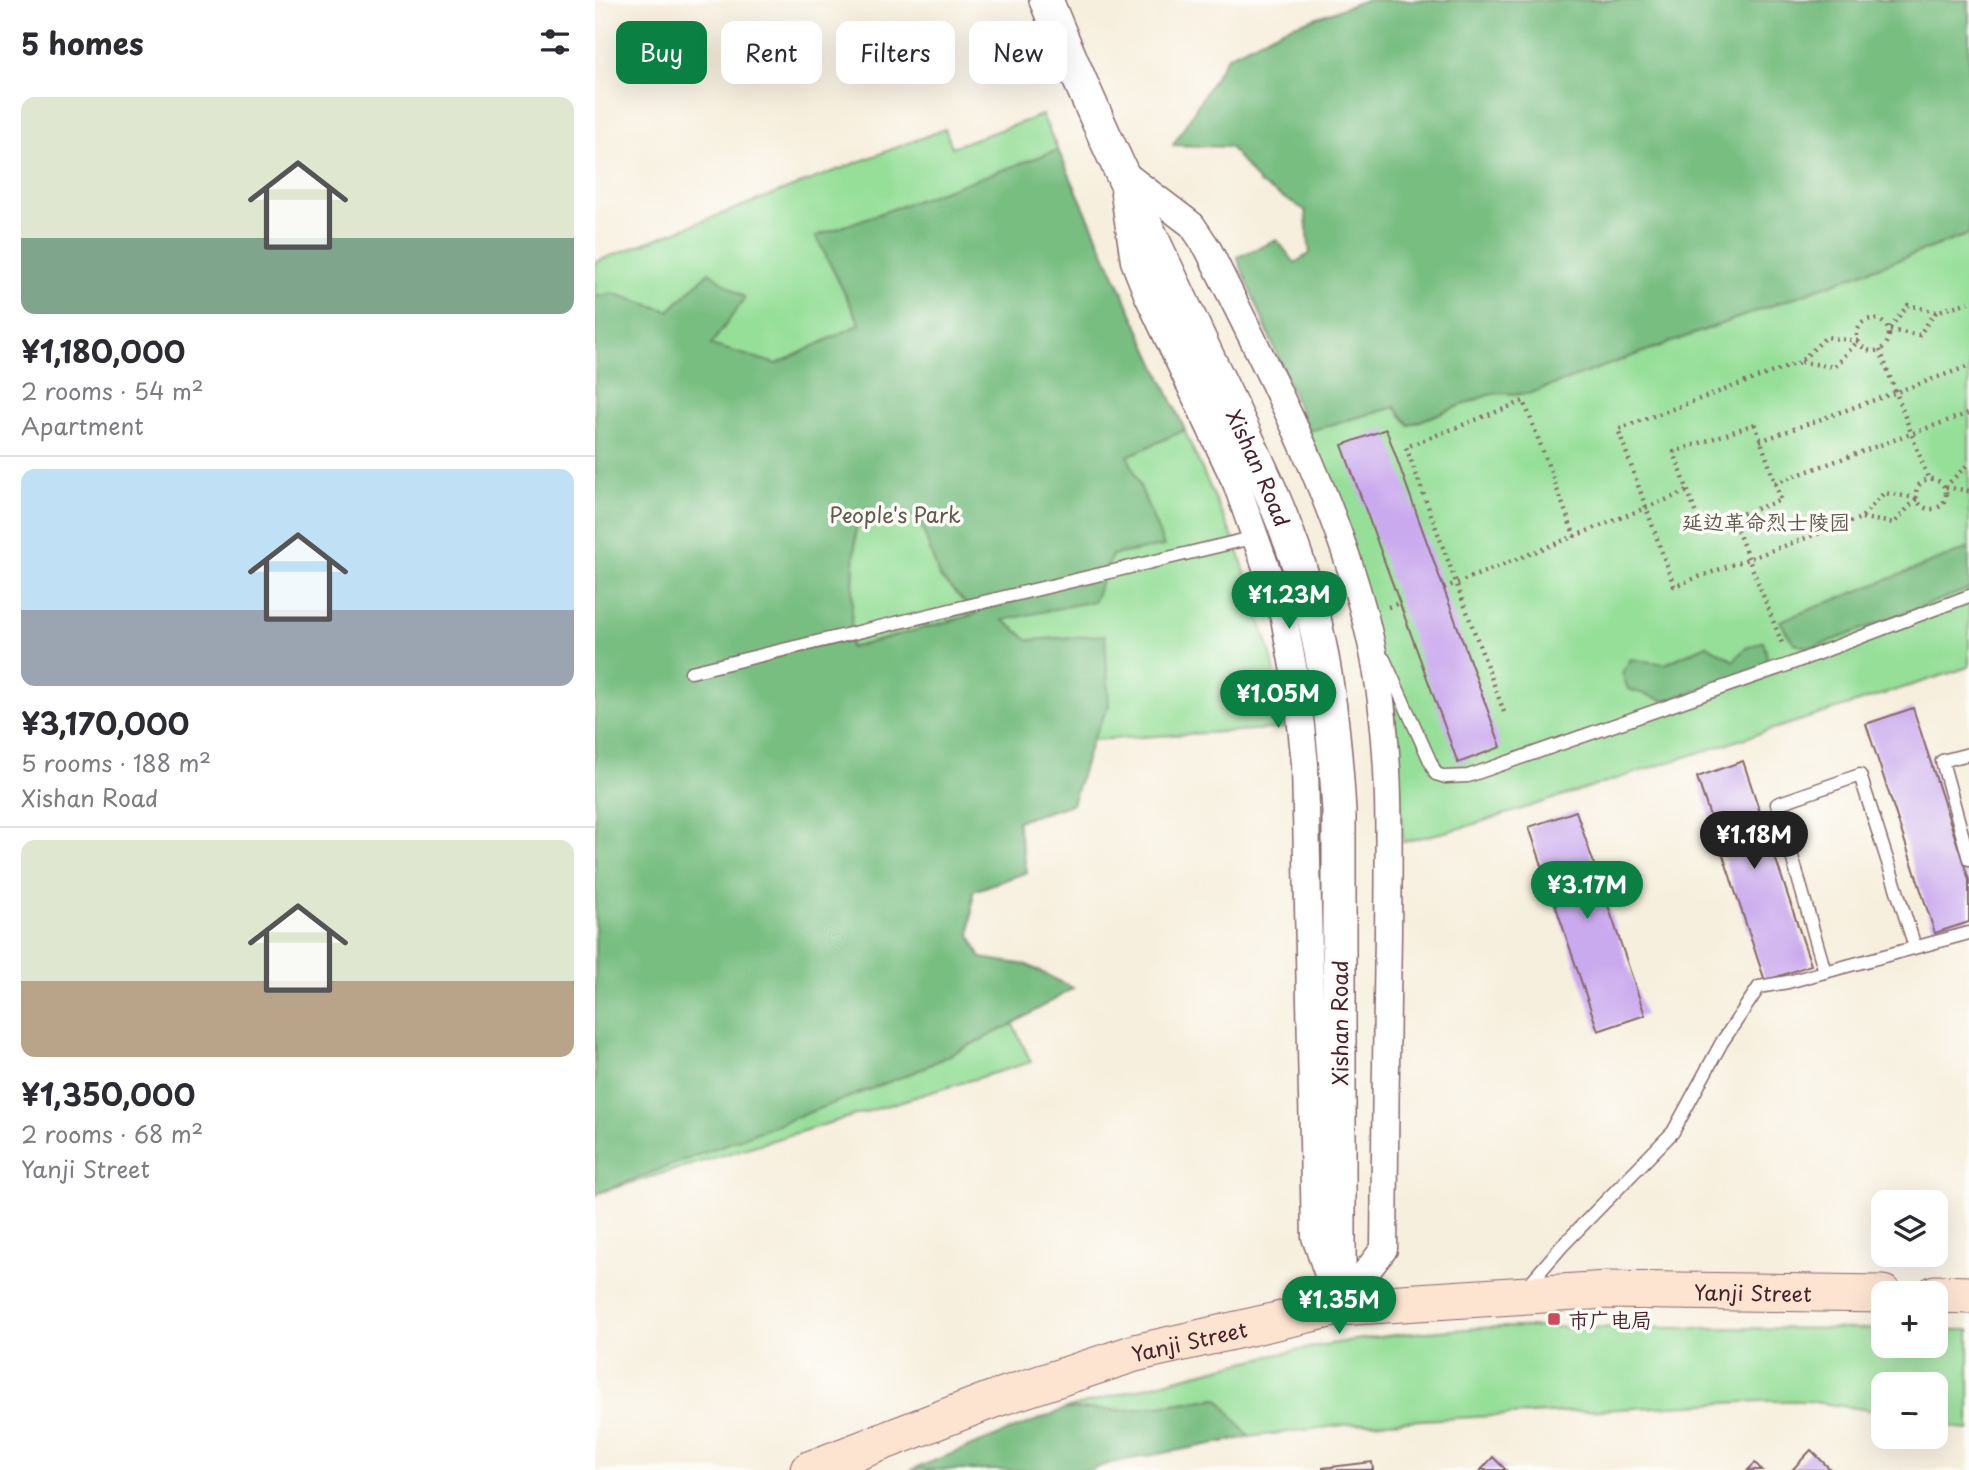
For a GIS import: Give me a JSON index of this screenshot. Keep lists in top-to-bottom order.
{
  "streets": {
    "main road": ["Yanji Street"],
    "street": ["Xishan Road"]
  },
  "crossings": [
    ["Xishan Road", "Yanji Street"]
  ],
  "parks": ["People's Park", "延边革命烈士陵园"],
  "places": {
    "transit": ["市广电局"]
  },
  "page": {
    "heading": "5 homes",
    "chip": [
      "Buy",
      "Rent",
      "Filters",
      "New"
    ],
    "list": [
      {
        "name": "¥1,180,000",
        "note": "2 rooms · 54 m² · Apartment"
      },
      {
        "name": "¥3,170,000",
        "note": "5 rooms · 188 m² · Xishan Road"
      },
      {
        "name": "¥1,350,000",
        "note": "2 rooms · 68 m² · Yanji Street"
      }
    ],
    "price": [
      "¥1.23M",
      "¥1.05M",
      "¥1.18M",
      "¥3.17M",
      "¥1.35M"
    ],
    "map_buttons": ["+", "−"]
  }
}
